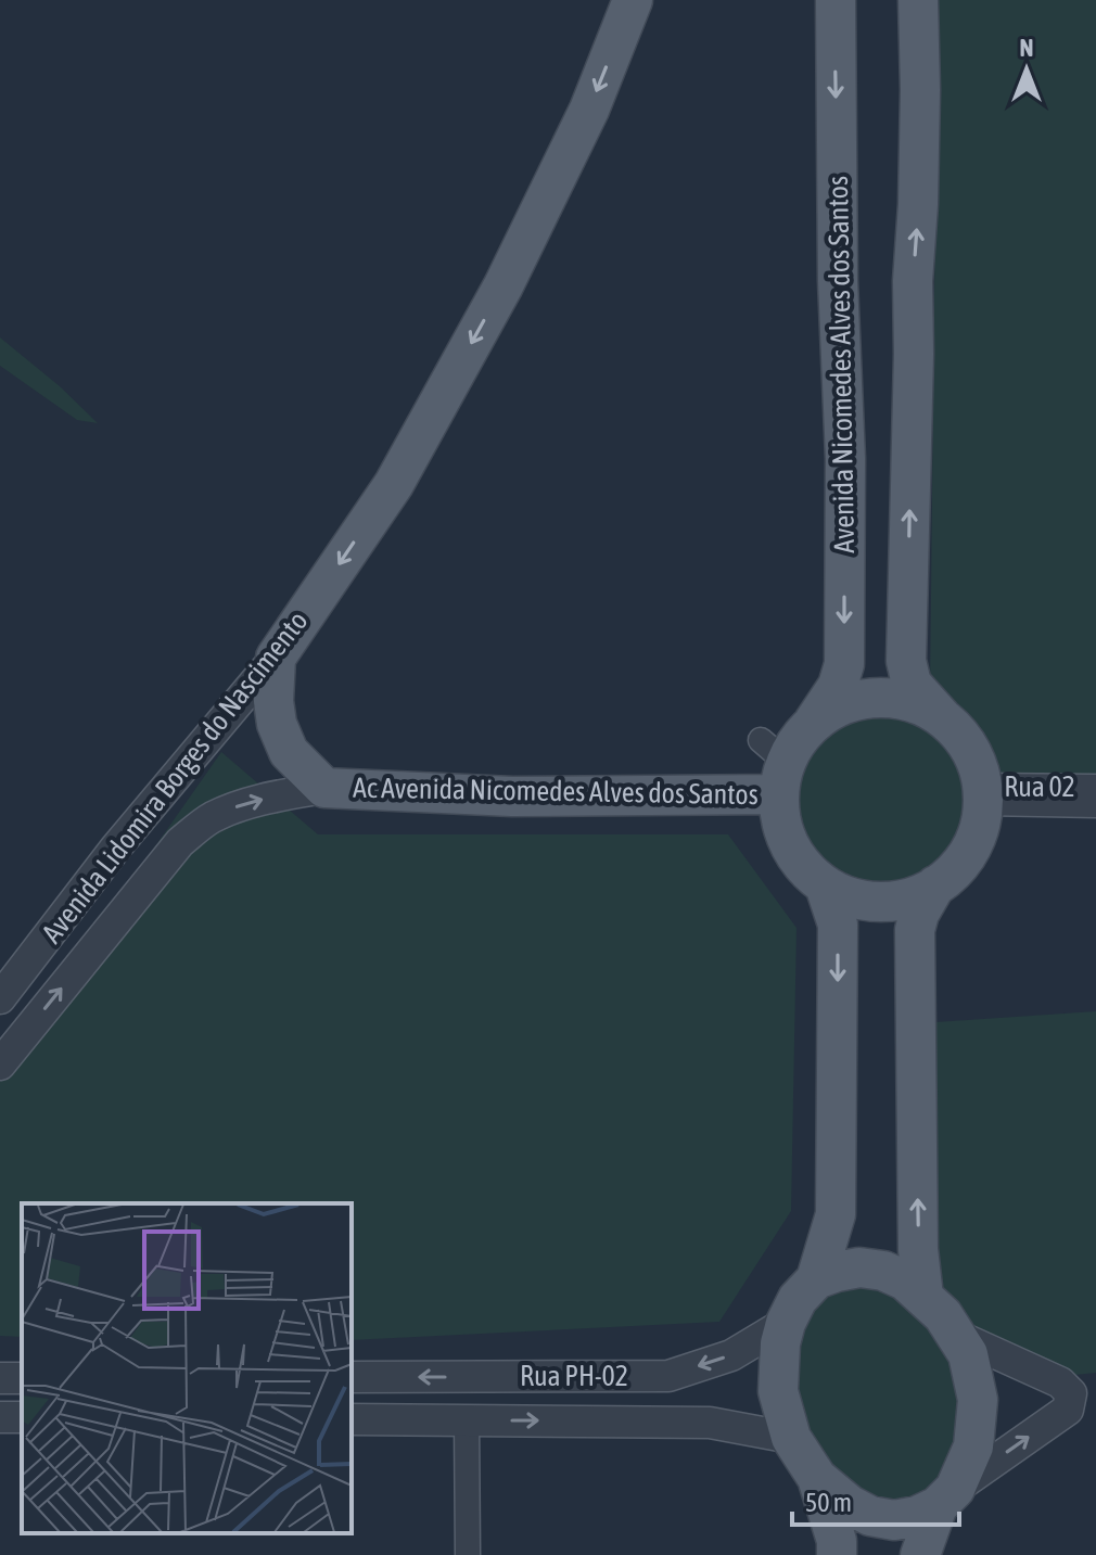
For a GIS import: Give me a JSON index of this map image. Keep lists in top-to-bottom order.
{
  "streets": {
    "main road": ["Avenida Nicomedes Alves dos Santos", "Avenida Lidomira Borges do Nascimento", "Ac Avenida Nicomedes Alves dos Santos"],
    "street": ["Rua 02", "Rua PH-02"]
  },
  "crossings": [
    ["Avenida Nicomedes Alves dos Santos", "Rua 02"],
    ["Avenida Nicomedes Alves dos Santos", "Ac Avenida Nicomedes Alves dos Santos"],
    ["Avenida Lidomira Borges do Nascimento", "Ac Avenida Nicomedes Alves dos Santos"],
    ["Rua 02", "Ac Avenida Nicomedes Alves dos Santos"]
  ],
  "scale_bar": "50 m",
  "north": "top"
}
